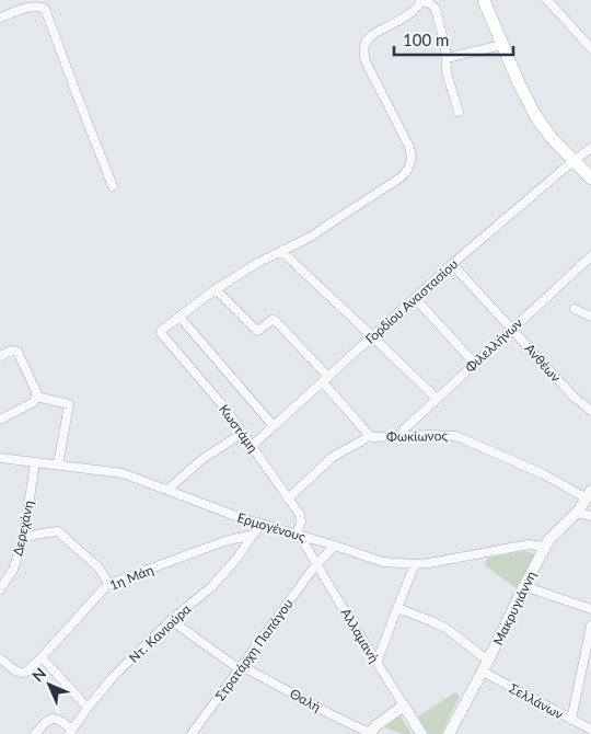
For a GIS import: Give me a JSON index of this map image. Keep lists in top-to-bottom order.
{
  "streets": {
    "street": [
      "Γορδίου Αναστασίου",
      "Φιλελλήνων",
      "Ανθέων",
      "Κωστάμη",
      "Φωκίωνος",
      "Ερμογένους",
      "Δερεχάνη",
      "1η Μάη",
      "Μακρυγιάννη",
      "Ντ. Κανιούρα",
      "Αλλαμανή",
      "Στρατάρχη Παπάγου",
      "Θαλή",
      "Σελλάνων"
    ]
  },
  "crossings": [
    ["Γορδίου Αναστασίου", "Ανθέων"],
    ["Γορδίου Αναστασίου", "Κωστάμη"],
    ["Γορδίου Αναστασίου", "Φωκίωνος"],
    ["Φιλελλήνων", "Ανθέων"],
    ["Φιλελλήνων", "Φωκίωνος"],
    ["Κωστάμη", "Ερμογένους"],
    ["Κωστάμη", "Αλλαμανή"],
    ["Φωκίωνος", "Μακρυγιάννη"],
    ["Ερμογένους", "Δερεχάνη"],
    ["Ερμογένους", "Μακρυγιάννη"],
    ["Ερμογένους", "Αλλαμανή"],
    ["Ερμογένους", "Στρατάρχη Παπάγου"],
    ["1η Μάη", "Ντ. Κανιούρα"],
    ["Μακρυγιάννη", "Σελλάνων"],
    ["Ντ. Κανιούρα", "Θαλή"],
    ["Αλλαμανή", "Στρατάρχη Παπάγου"],
    ["Στρατάρχη Παπάγου", "Θαλή"]
  ],
  "scale_bar": "100 m",
  "north": "top left"
}
